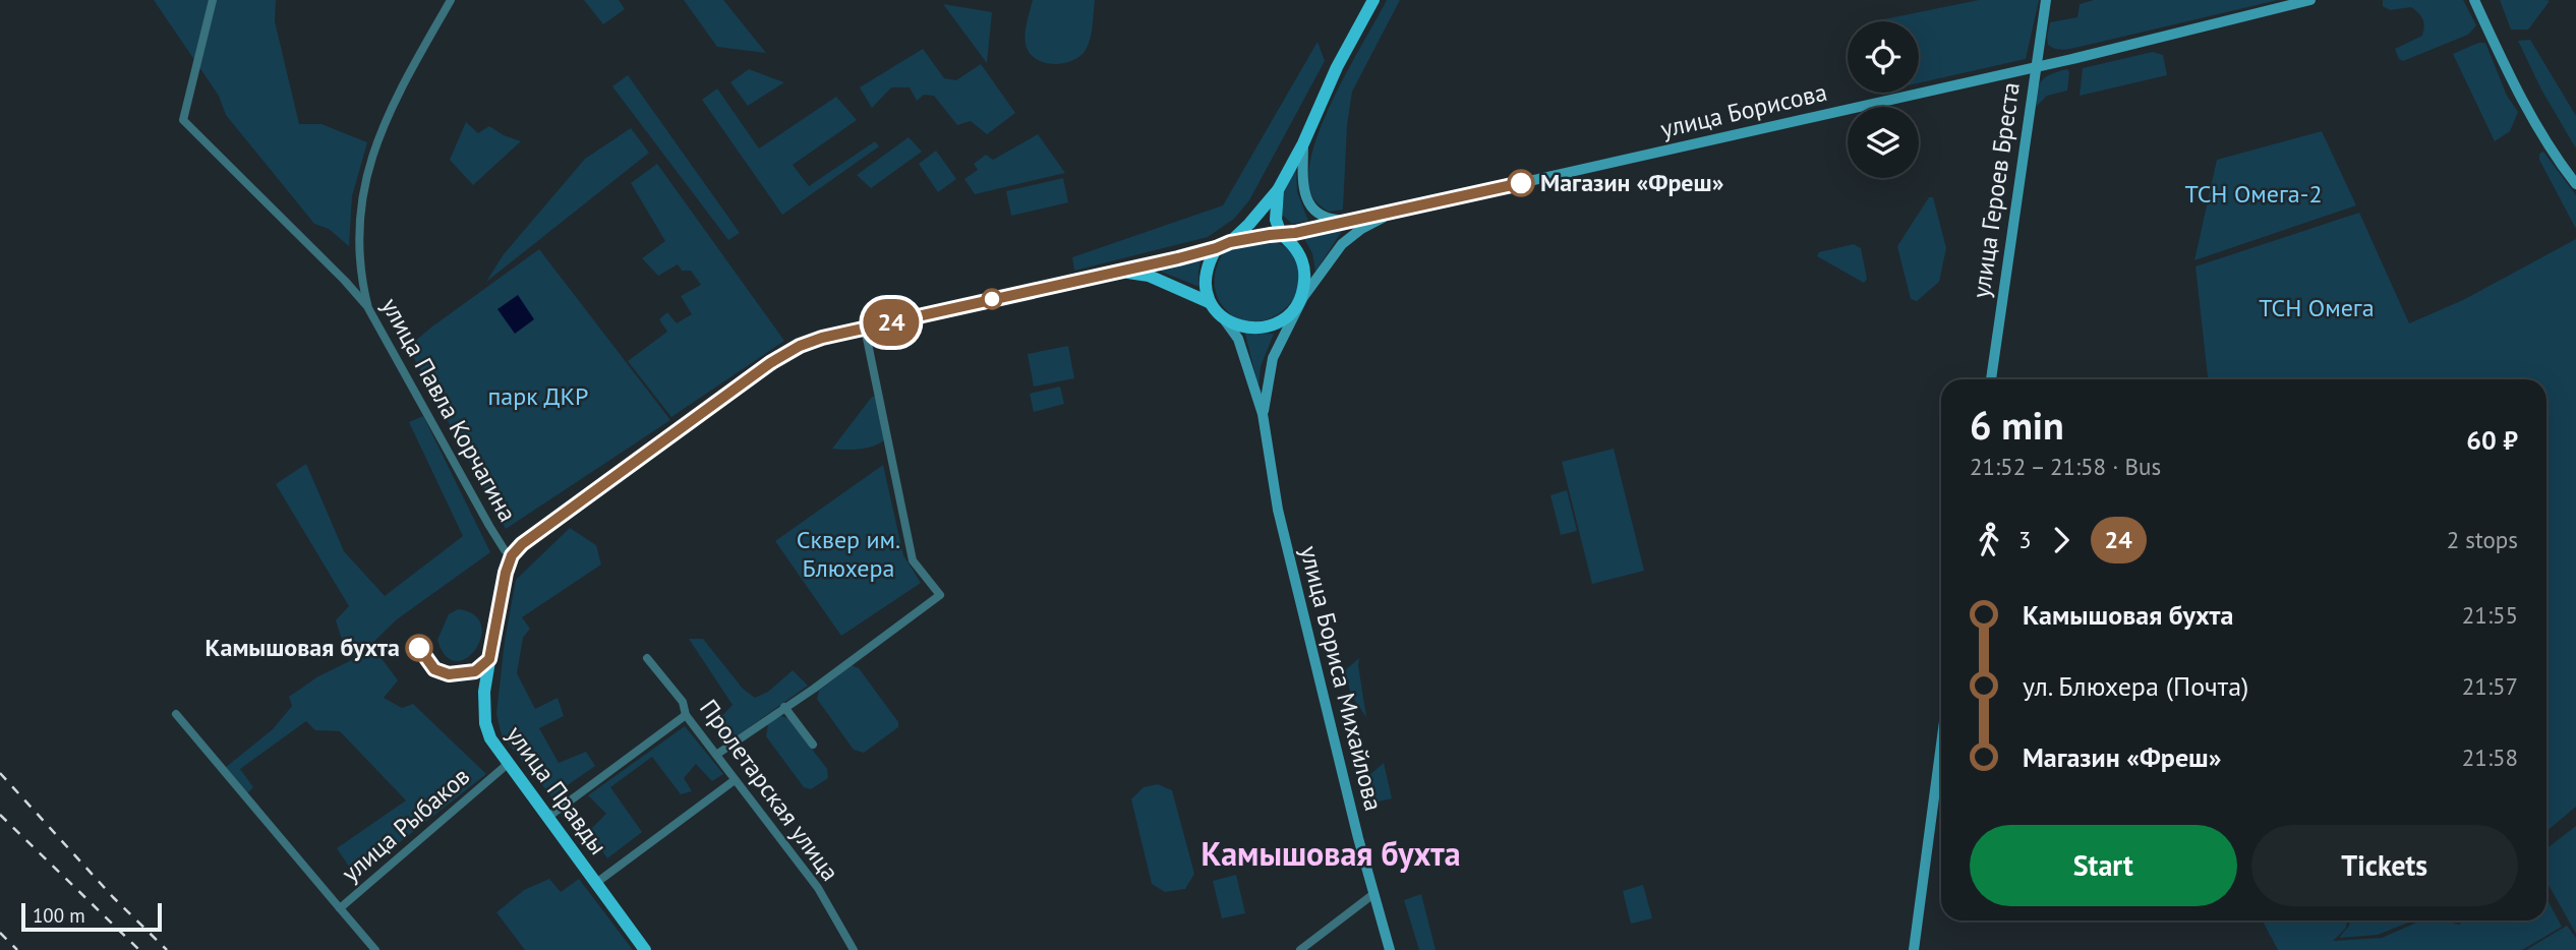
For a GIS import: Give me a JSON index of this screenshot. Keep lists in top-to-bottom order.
{
  "streets": {
    "main road": [
      "улица Борисова",
      "улица Героев Бреста",
      "улица Бориса Михайлова",
      "улица Правды"
    ],
    "street": ["улица Павла Корчагина", "Пролетарская улица", "улица Рыбаков"]
  },
  "crossings": [
    ["улица Борисова", "улица Героев Бреста"],
    ["улица Борисова", "улица Бориса Михайлова"],
    ["улица Павла Корчагина", "улица Правды"],
    ["улица Правды", "улица Рыбаков"]
  ],
  "districts": ["Камышовая бухта"],
  "parks": [
    "ТСН Омега-2",
    "ТСН Омега",
    "парк ДКР",
    "Сквер им. Блюхера"
  ],
  "places": ["Магазин «Фреш»", "Камышовая бухта"],
  "lines": ["bus line 24"],
  "scale_bar": "100 m",
  "page": {
    "on_map": "24",
    "heading": ["6 min", "21:52 – 21:58 · Bus", "60 ₽"],
    "legs": ["3", "24", "2 stops"],
    "list": [
      {
        "name": "Камышовая бухта",
        "value": "21:55"
      },
      {
        "name": "ул. Блюхера (Почта)",
        "value": "21:57"
      },
      {
        "name": "Магазин «Фреш»",
        "value": "21:58"
      }
    ],
    "buttons": ["Start", "Tickets"],
    "scale": "100 m"
  }
}
